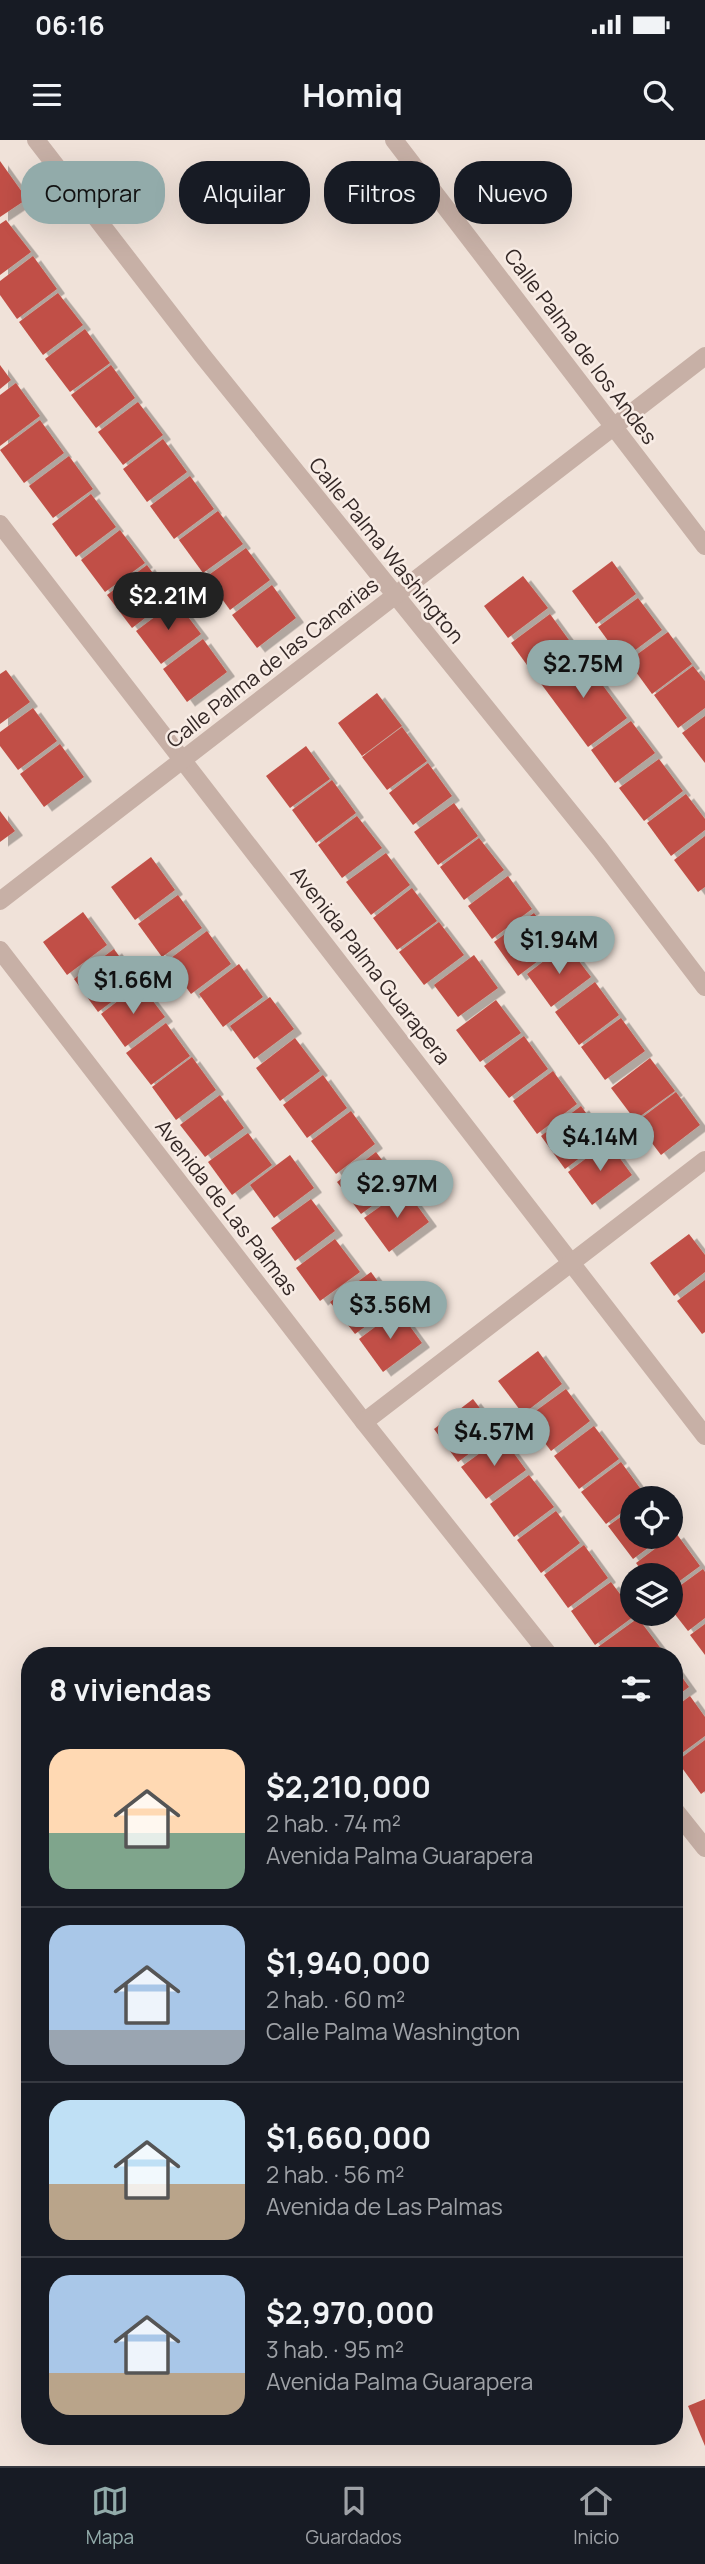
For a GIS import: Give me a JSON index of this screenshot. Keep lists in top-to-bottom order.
{
  "streets": {
    "street": [
      "Calle Palma de los Andes",
      "Calle Palma Washington",
      "Calle Palma de las Canarias",
      "Avenida Palma Guarapera",
      "Avenida de Las Palmas"
    ]
  },
  "crossings": [
    ["Calle Palma de los Andes", "Calle Palma de las Canarias"],
    ["Calle Palma Washington", "Calle Palma de las Canarias"],
    ["Calle Palma de las Canarias", "Avenida Palma Guarapera"]
  ],
  "page": {
    "status": "06:16",
    "header": "Homiq",
    "chip": [
      "Comprar",
      "Alquilar",
      "Filtros",
      "Nuevo"
    ],
    "price": [
      "$2.21M",
      "$2.75M",
      "$1.94M",
      "$1.66M",
      "$4.14M",
      "$2.97M",
      "$3.56M",
      "$4.57M"
    ],
    "heading": "8 viviendas",
    "list": [
      {
        "name": "$2,210,000",
        "note": "2 hab. · 74 m² · Avenida Palma Guarapera"
      },
      {
        "name": "$1,940,000",
        "note": "2 hab. · 60 m² · Calle Palma Washington"
      },
      {
        "name": "$1,660,000",
        "note": "2 hab. · 56 m² · Avenida de Las Palmas"
      },
      {
        "name": "$2,970,000",
        "note": "3 hab. · 95 m² · Avenida Palma Guarapera"
      }
    ],
    "tabs": ["Mapa", "Guardados", "Inicio"]
  }
}
